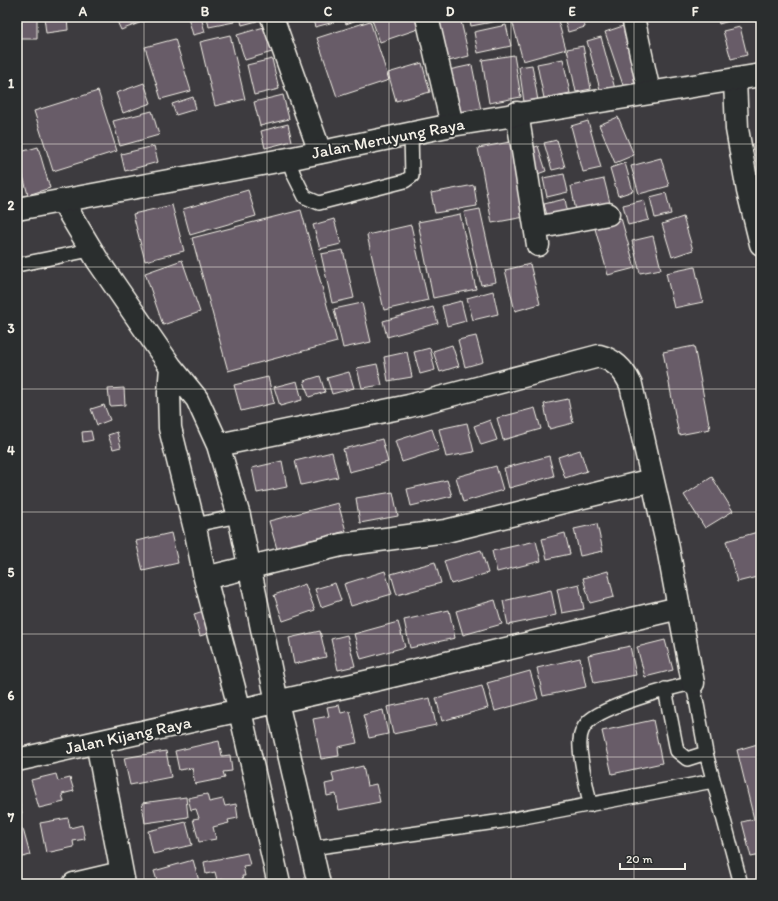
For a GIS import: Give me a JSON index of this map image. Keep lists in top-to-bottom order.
{
  "streets": {
    "street": ["Jalan Meruyung Raya", "Jalan Kijang Raya"]
  },
  "scale_bar": "20 m",
  "grid": {
    "columns": [
      "A",
      "B",
      "C",
      "D",
      "E",
      "F"
    ],
    "rows": [
      "1",
      "2",
      "3",
      "4",
      "5",
      "6",
      "7"
    ]
  }
}
